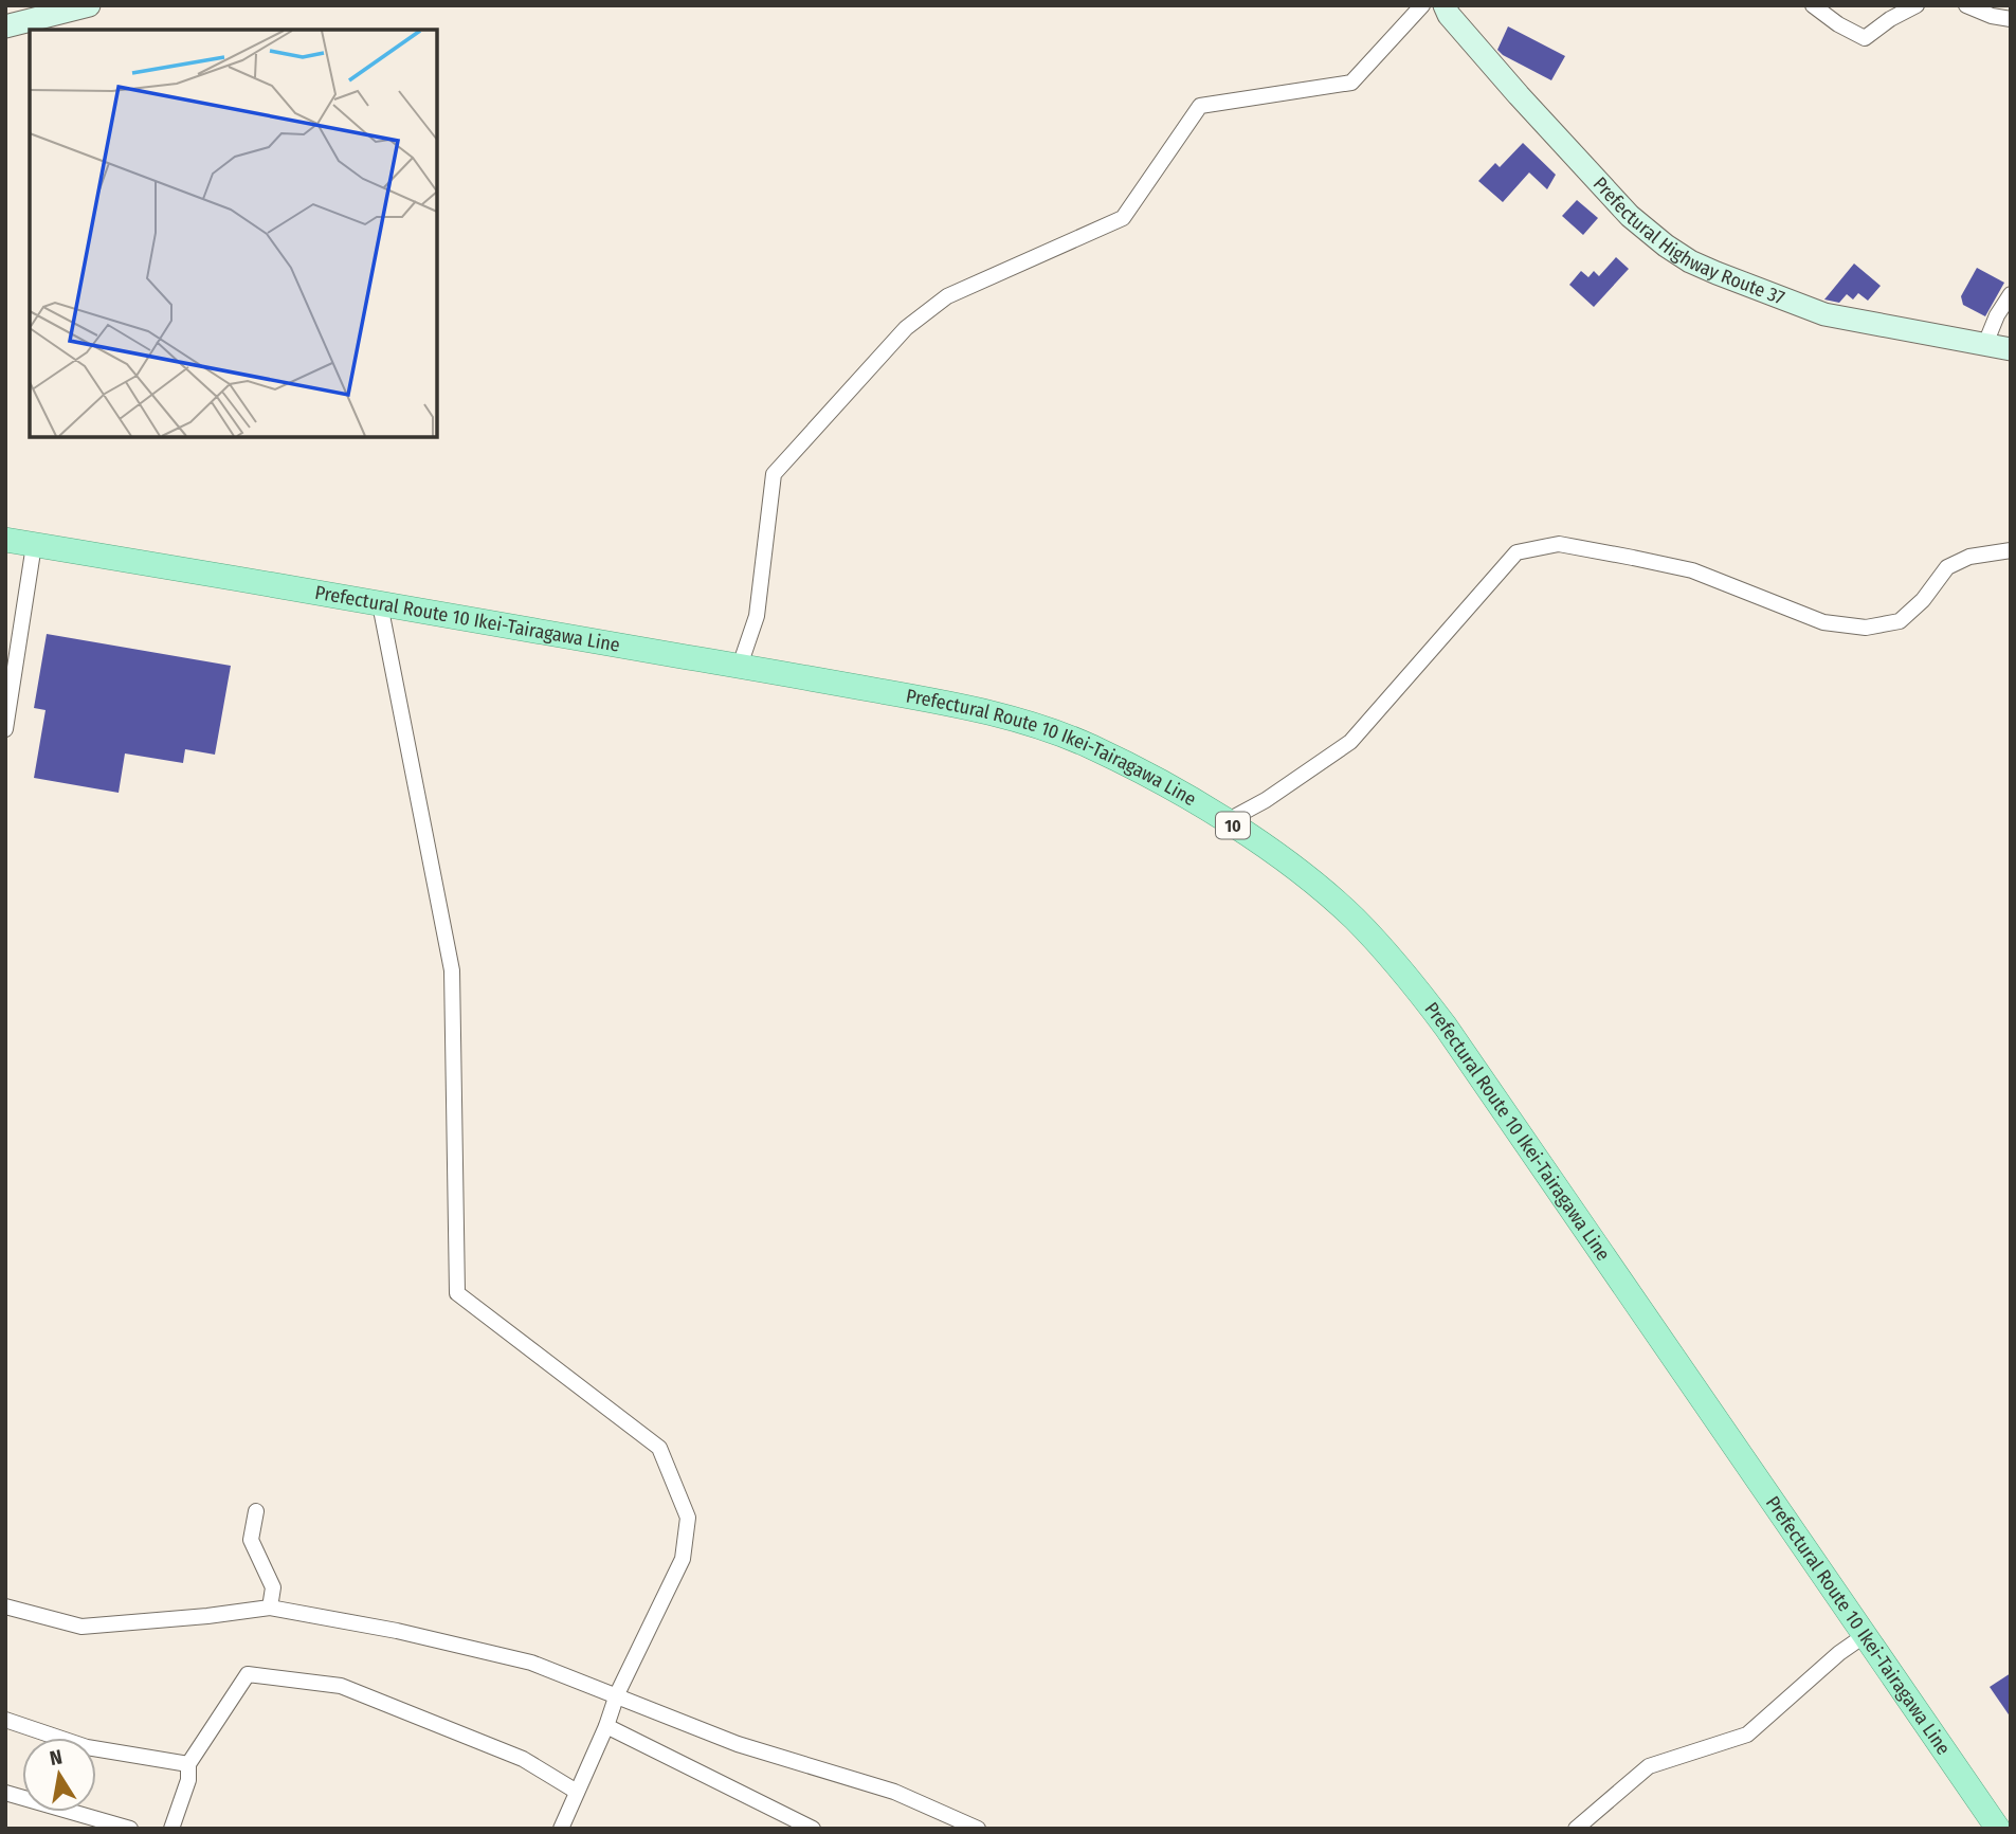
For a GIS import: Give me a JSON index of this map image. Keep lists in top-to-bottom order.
{
  "streets": {
    "main road": ["Prefectural Highway Route 37", "Prefectural Route 10 Ikei-Tairagawa Line", "10"]
  },
  "north": "top"
}
